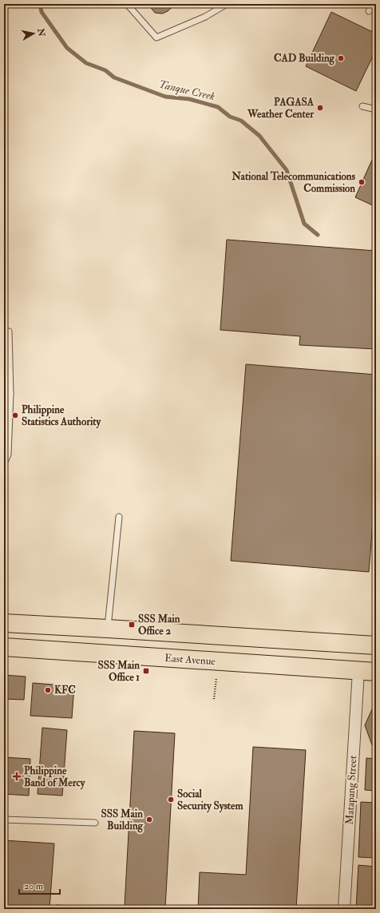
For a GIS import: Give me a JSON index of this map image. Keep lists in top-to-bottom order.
{
  "streets": {
    "main road": ["East Avenue"],
    "street": ["Matapang Street"]
  },
  "crossings": [
    ["East Avenue", "Matapang Street"]
  ],
  "water": ["Tanque Creek"],
  "places": {
    "other": [
      "CAD Building",
      "PAGASA Weather Center",
      "National Telecommunications Commission",
      "Philippine Statistics Authority",
      "KFC",
      "Social Security System",
      "SSS Main Building"
    ],
    "transit": ["SSS Main Office 2", "SSS Main Office 1"],
    "health": ["Philippine Band of Mercy"]
  },
  "scale_bar": "20 m",
  "north": "right"
}
